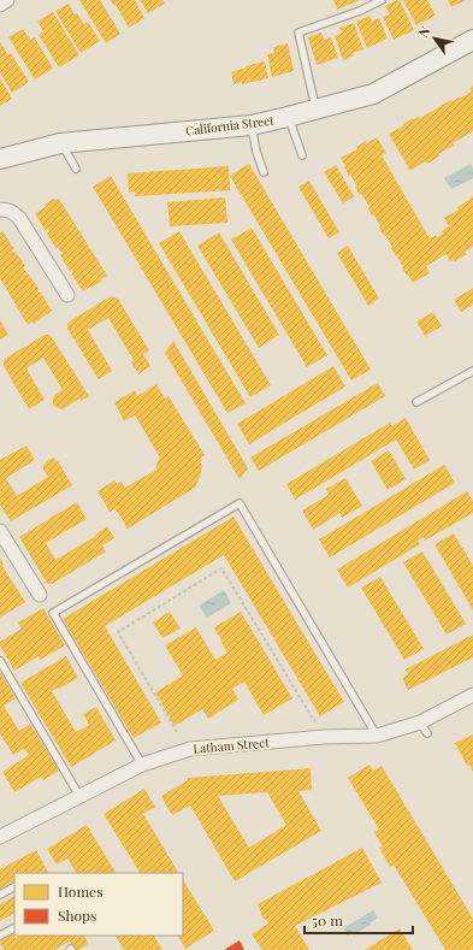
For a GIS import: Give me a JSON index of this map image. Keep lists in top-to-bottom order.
{
  "streets": {
    "main road": ["California Street"],
    "street": ["Latham Street"]
  },
  "legend": ["Homes", "Shops"],
  "scale_bar": "50 m",
  "north": "top left"
}
